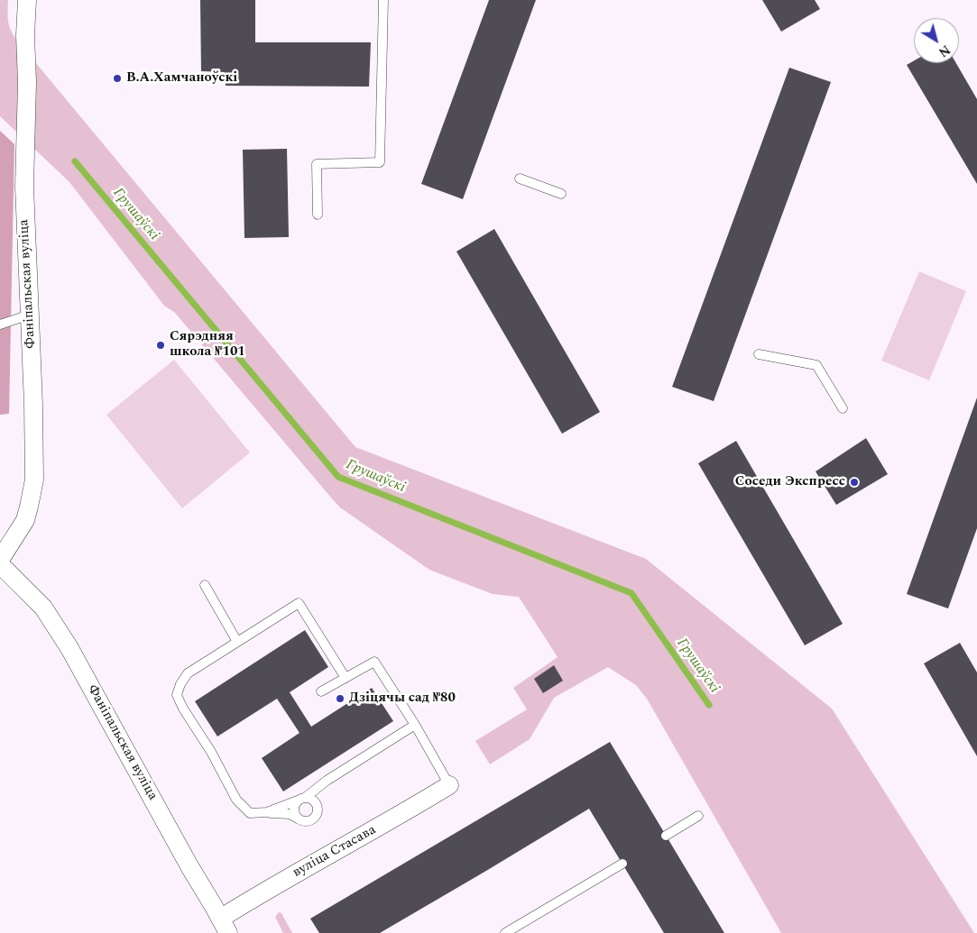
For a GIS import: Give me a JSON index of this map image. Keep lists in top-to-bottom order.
{
  "streets": {
    "street": ["Фаніпальская вуліца", "вуліца Стасава"]
  },
  "crossings": [
    ["Фаніпальская вуліца", "вуліца Стасава"]
  ],
  "water": ["Грушаўскі"],
  "places": [
    "В.А.Хамчаноўскі",
    "Сярэдняя школа №101",
    "Соседи Экспресс",
    "Дзіцячы сад №80"
  ],
  "north": "bottom right"
}
